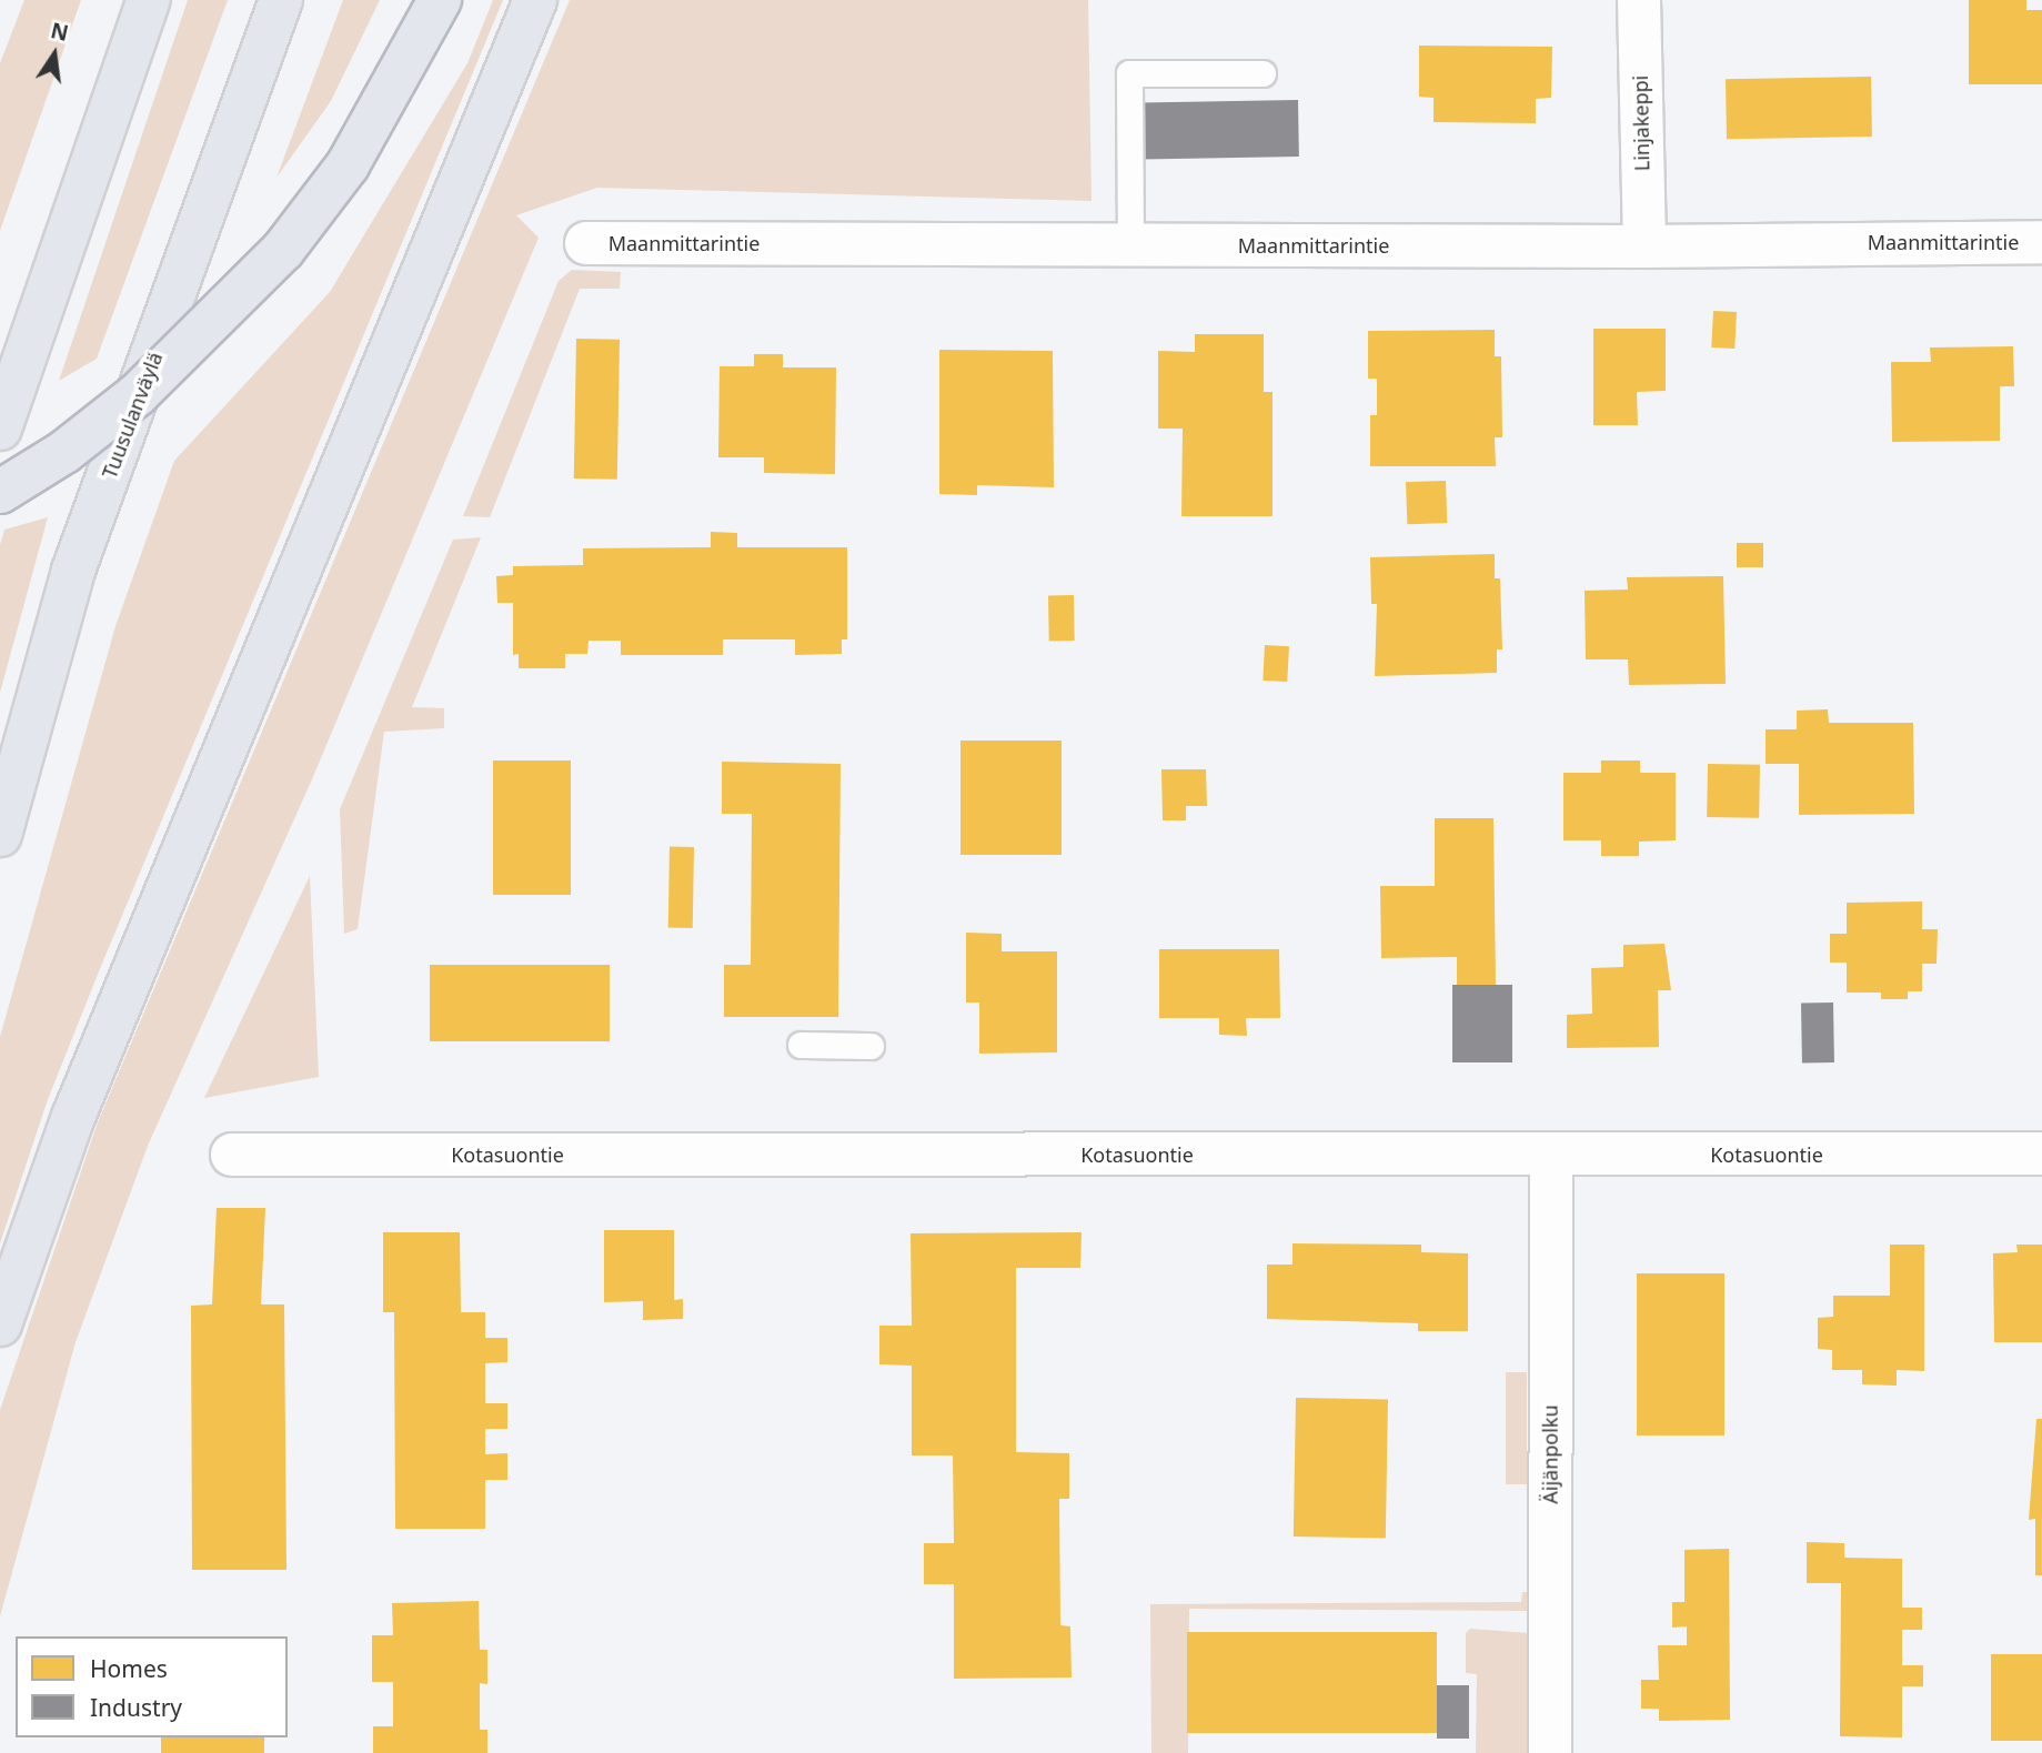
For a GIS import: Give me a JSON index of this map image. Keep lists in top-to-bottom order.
{
  "streets": {
    "highway": ["Tuusulanväylä"],
    "street": [
      "Linjakeppi",
      "Maanmittarintie",
      "Kotasuontie",
      "Äijänpolku"
    ]
  },
  "crossings": [
    ["Linjakeppi", "Maanmittarintie"],
    ["Kotasuontie", "Äijänpolku"]
  ],
  "legend": ["Homes", "Industry"],
  "north": "top"
}
